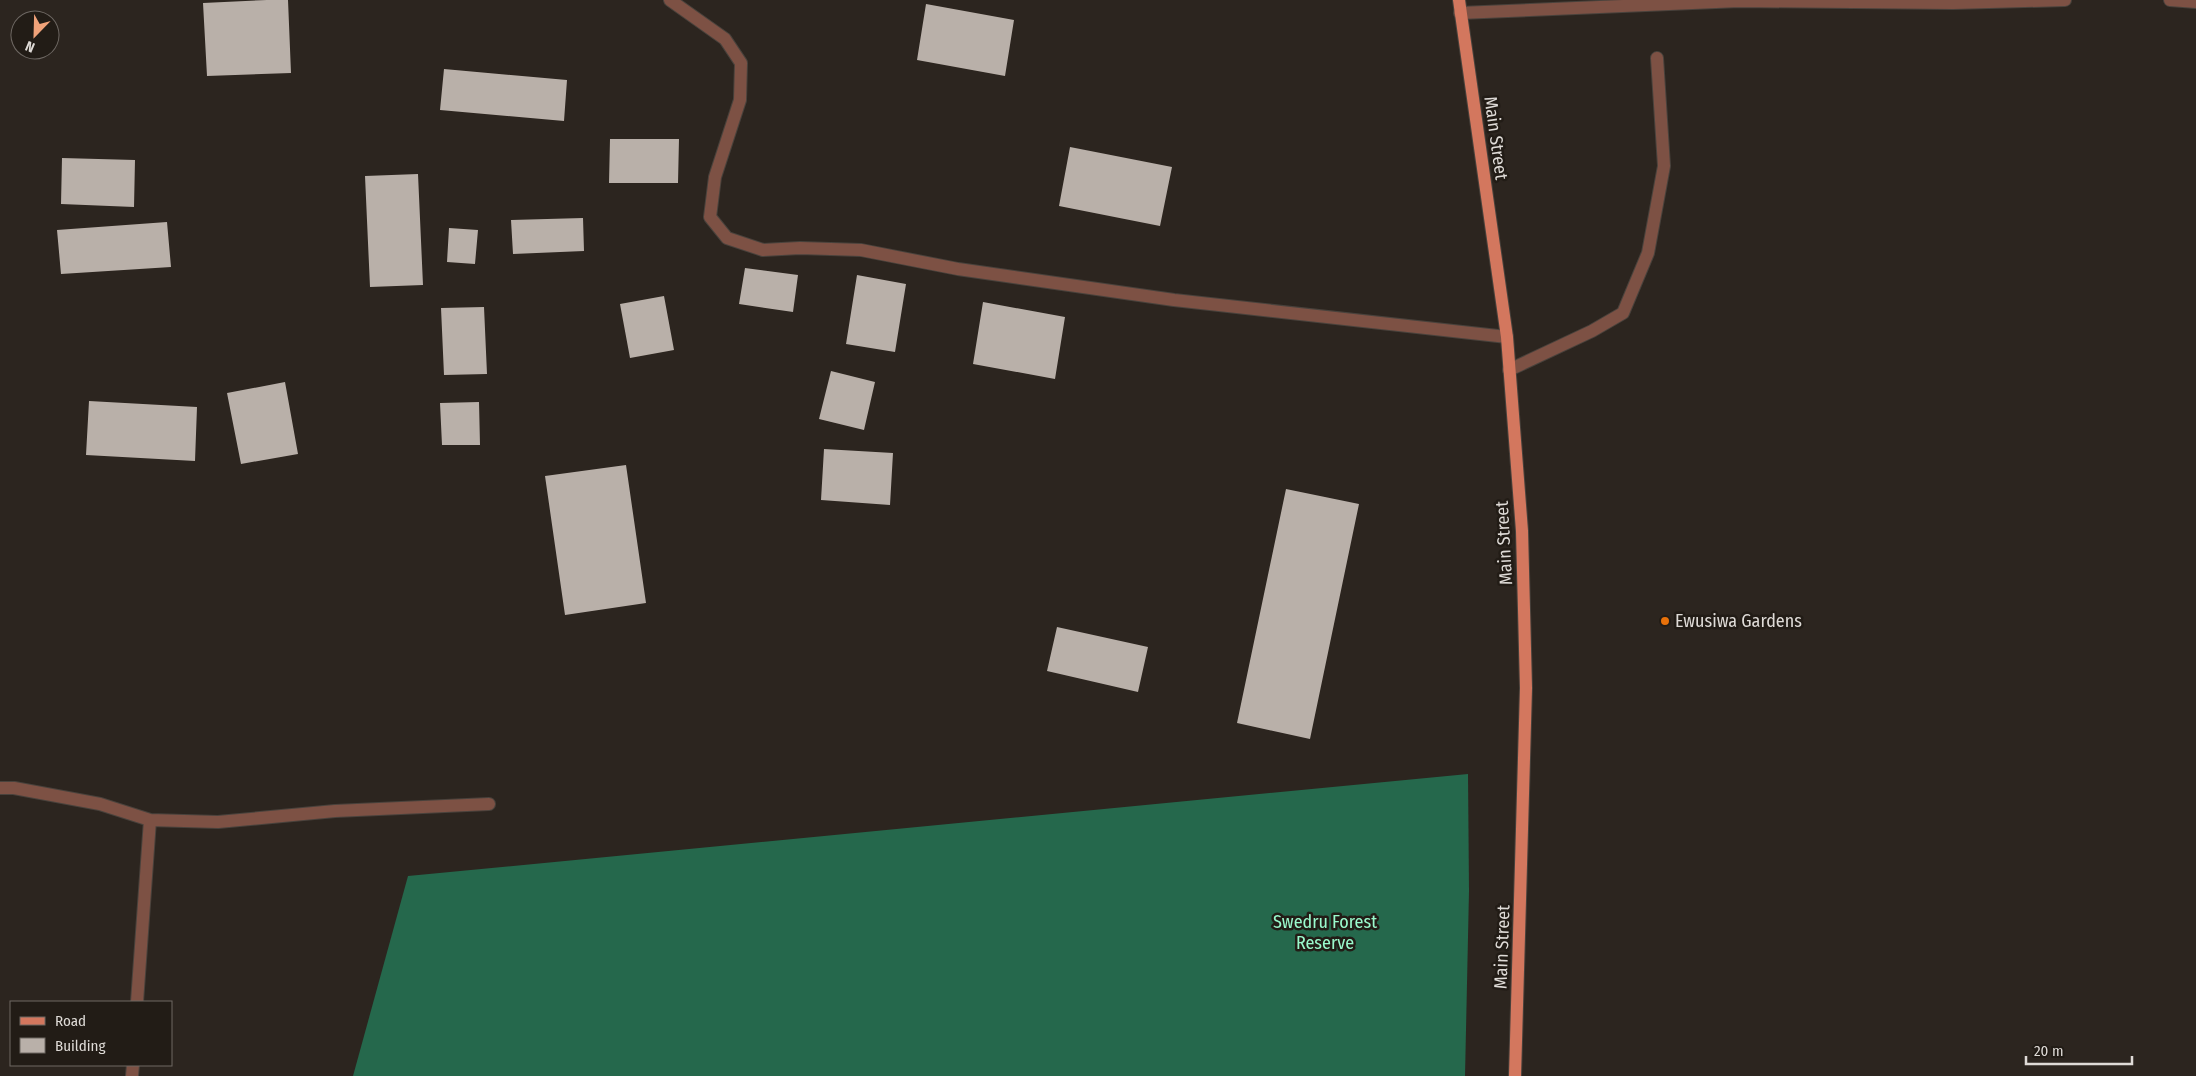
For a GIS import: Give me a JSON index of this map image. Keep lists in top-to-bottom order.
{
  "streets": {
    "main road": ["Main Street"]
  },
  "parks": ["Swedru Forest Reserve"],
  "places": ["Ewusiwa Gardens"],
  "legend": ["Road", "Building"],
  "scale_bar": "20 m",
  "north": "bottom left"
}
